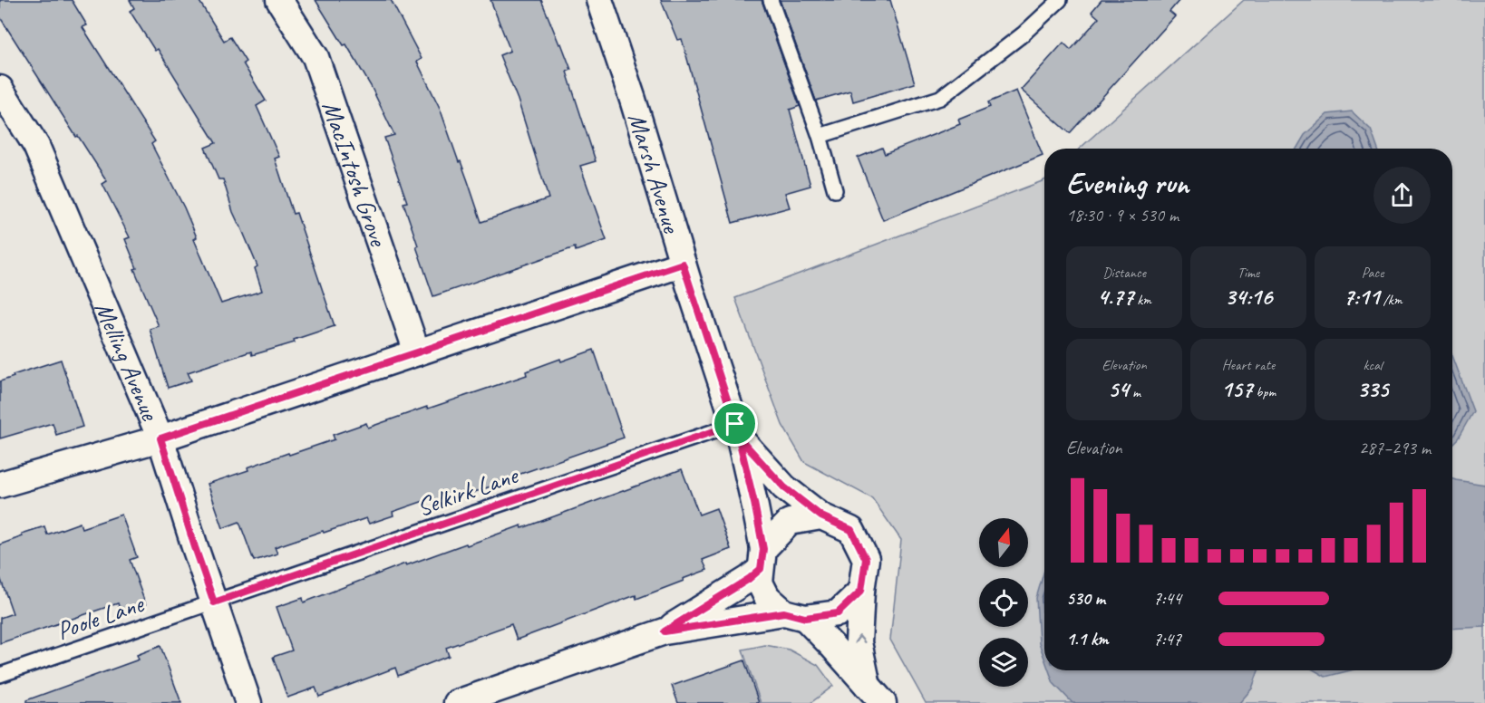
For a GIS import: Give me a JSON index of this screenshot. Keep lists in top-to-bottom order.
{
  "streets": {
    "street": ["MacIntosh Grove", "Marsh Avenue", "Melling Avenue"],
    "lane": ["Selkirk Lane", "Poole Lane"]
  },
  "crossings": [
    ["Marsh Avenue", "Selkirk Lane"],
    ["Melling Avenue", "Selkirk Lane"],
    ["Melling Avenue", "Poole Lane"],
    ["Selkirk Lane", "Poole Lane"]
  ],
  "north": "top",
  "page": {
    "heading": ["Evening run", "18:30 · 9 × 530 m"],
    "stats": [
      ["Distance", "4.77 km"],
      ["Time", "34:16"],
      ["Pace", "7:11 /km"],
      ["Elevation", "54 m"],
      ["Heart rate", "157 bpm"],
      ["kcal", "335"]
    ],
    "chart": ["Elevation", "287–293 m"],
    "list": [
      {
        "name": "530 m",
        "note": "7:44"
      },
      {
        "name": "1.1 km",
        "note": "7:47"
      }
    ]
  }
}
